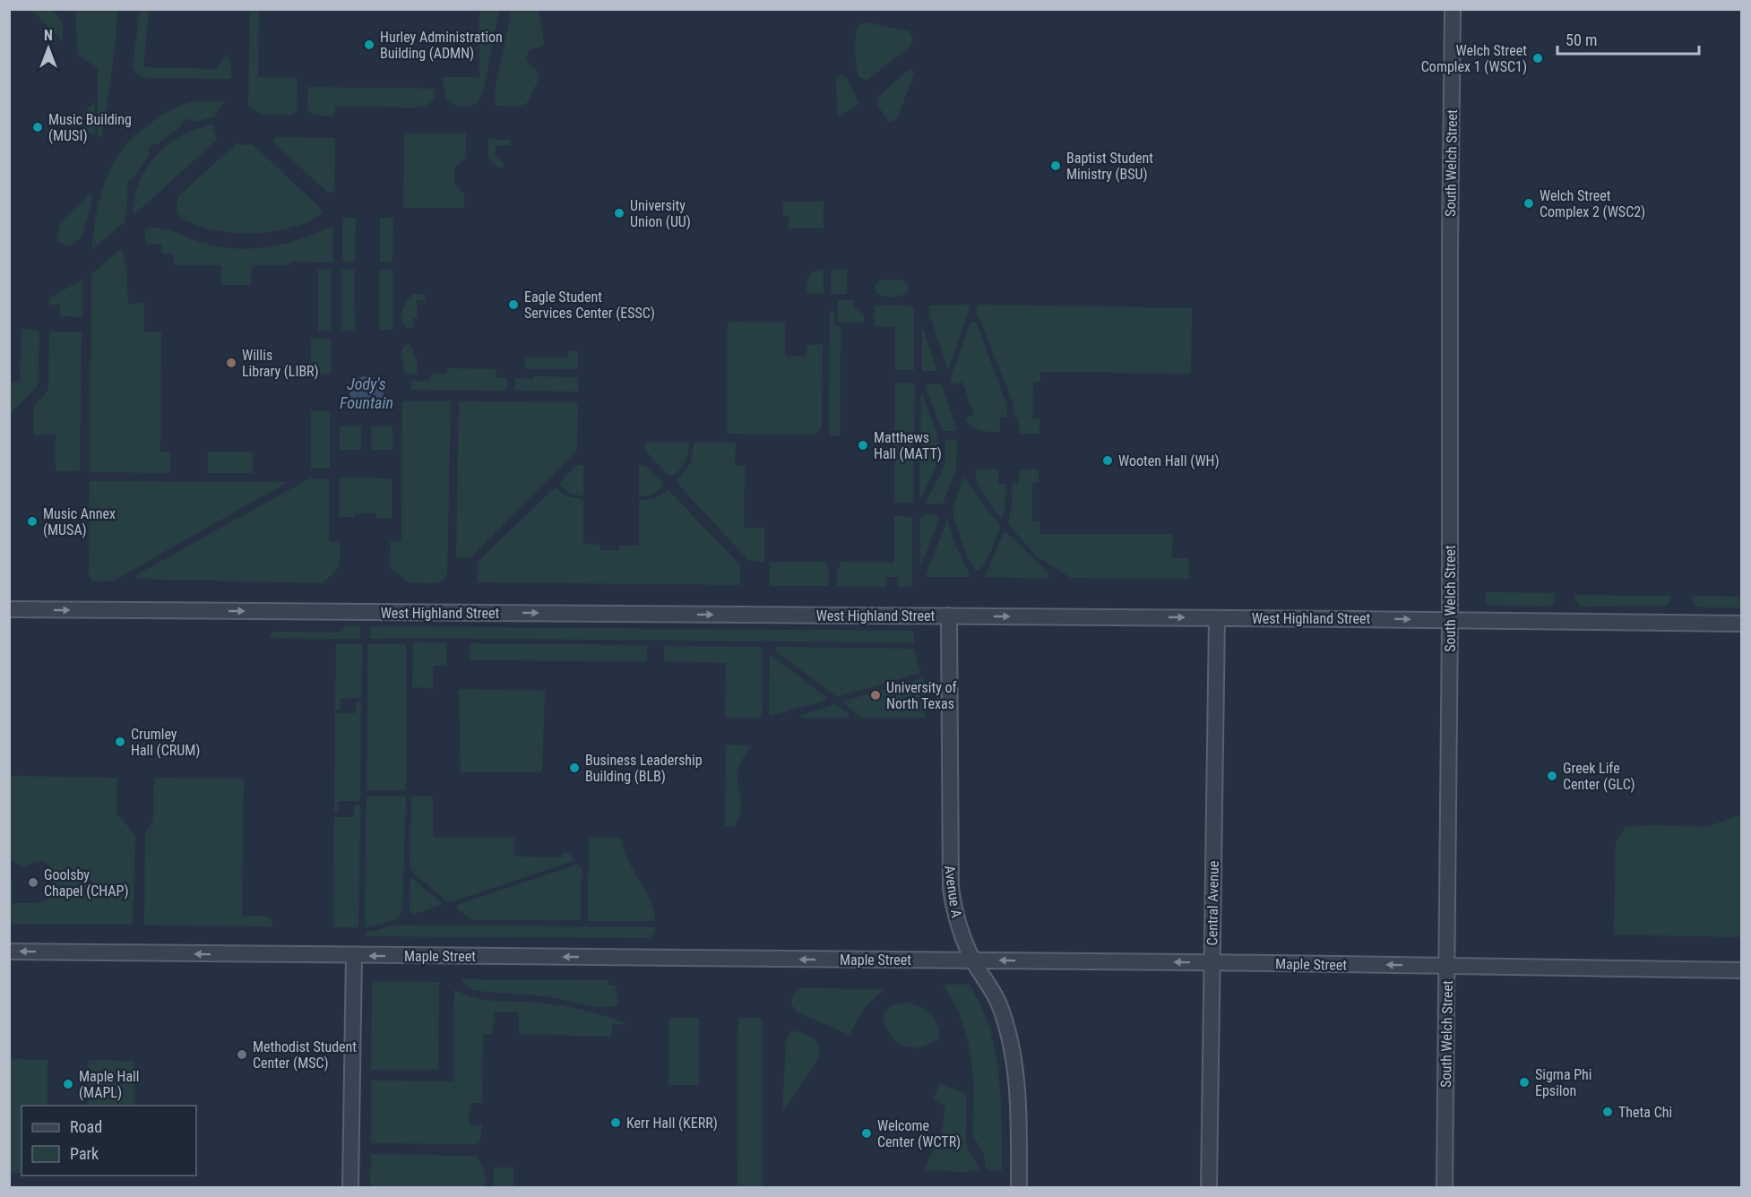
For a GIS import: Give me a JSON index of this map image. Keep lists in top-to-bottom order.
{
  "streets": {
    "street": [
      "South Welch Street",
      "West Highland Street",
      "Avenue A",
      "Central Avenue",
      "Maple Street"
    ]
  },
  "crossings": [
    ["South Welch Street", "West Highland Street"],
    ["South Welch Street", "Maple Street"],
    ["West Highland Street", "Avenue A"],
    ["West Highland Street", "Central Avenue"],
    ["Avenue A", "Maple Street"],
    ["Central Avenue", "Maple Street"]
  ],
  "one_way": ["West Highland Street", "Maple Street"],
  "water": ["Jody's Fountain"],
  "places": [
    "Hurley Administration Building (ADMN)",
    "Welch Street Complex 1 (WSC1)",
    "Music Building (MUSI)",
    "Baptist Student Ministry (BSU)",
    "Welch Street Complex 2 (WSC2)",
    "University Union (UU)",
    "Eagle Student Services Center (ESSC)",
    "Willis Library (LIBR)",
    "Matthews Hall (MATT)",
    "Wooten Hall (WH)",
    "Music Annex (MUSA)",
    "University of North Texas",
    "Crumley Hall (CRUM)",
    "Business Leadership Building (BLB)",
    "Greek Life Center (GLC)",
    "Goolsby Chapel (CHAP)",
    "Methodist Student Center (MSC)",
    "Sigma Phi Epsilon",
    "Maple Hall (MAPL)",
    "Theta Chi",
    "Kerr Hall (KERR)",
    "Welcome Center (WCTR)"
  ],
  "legend": ["Road", "Park"],
  "scale_bar": "50 m",
  "north": "top"
}
